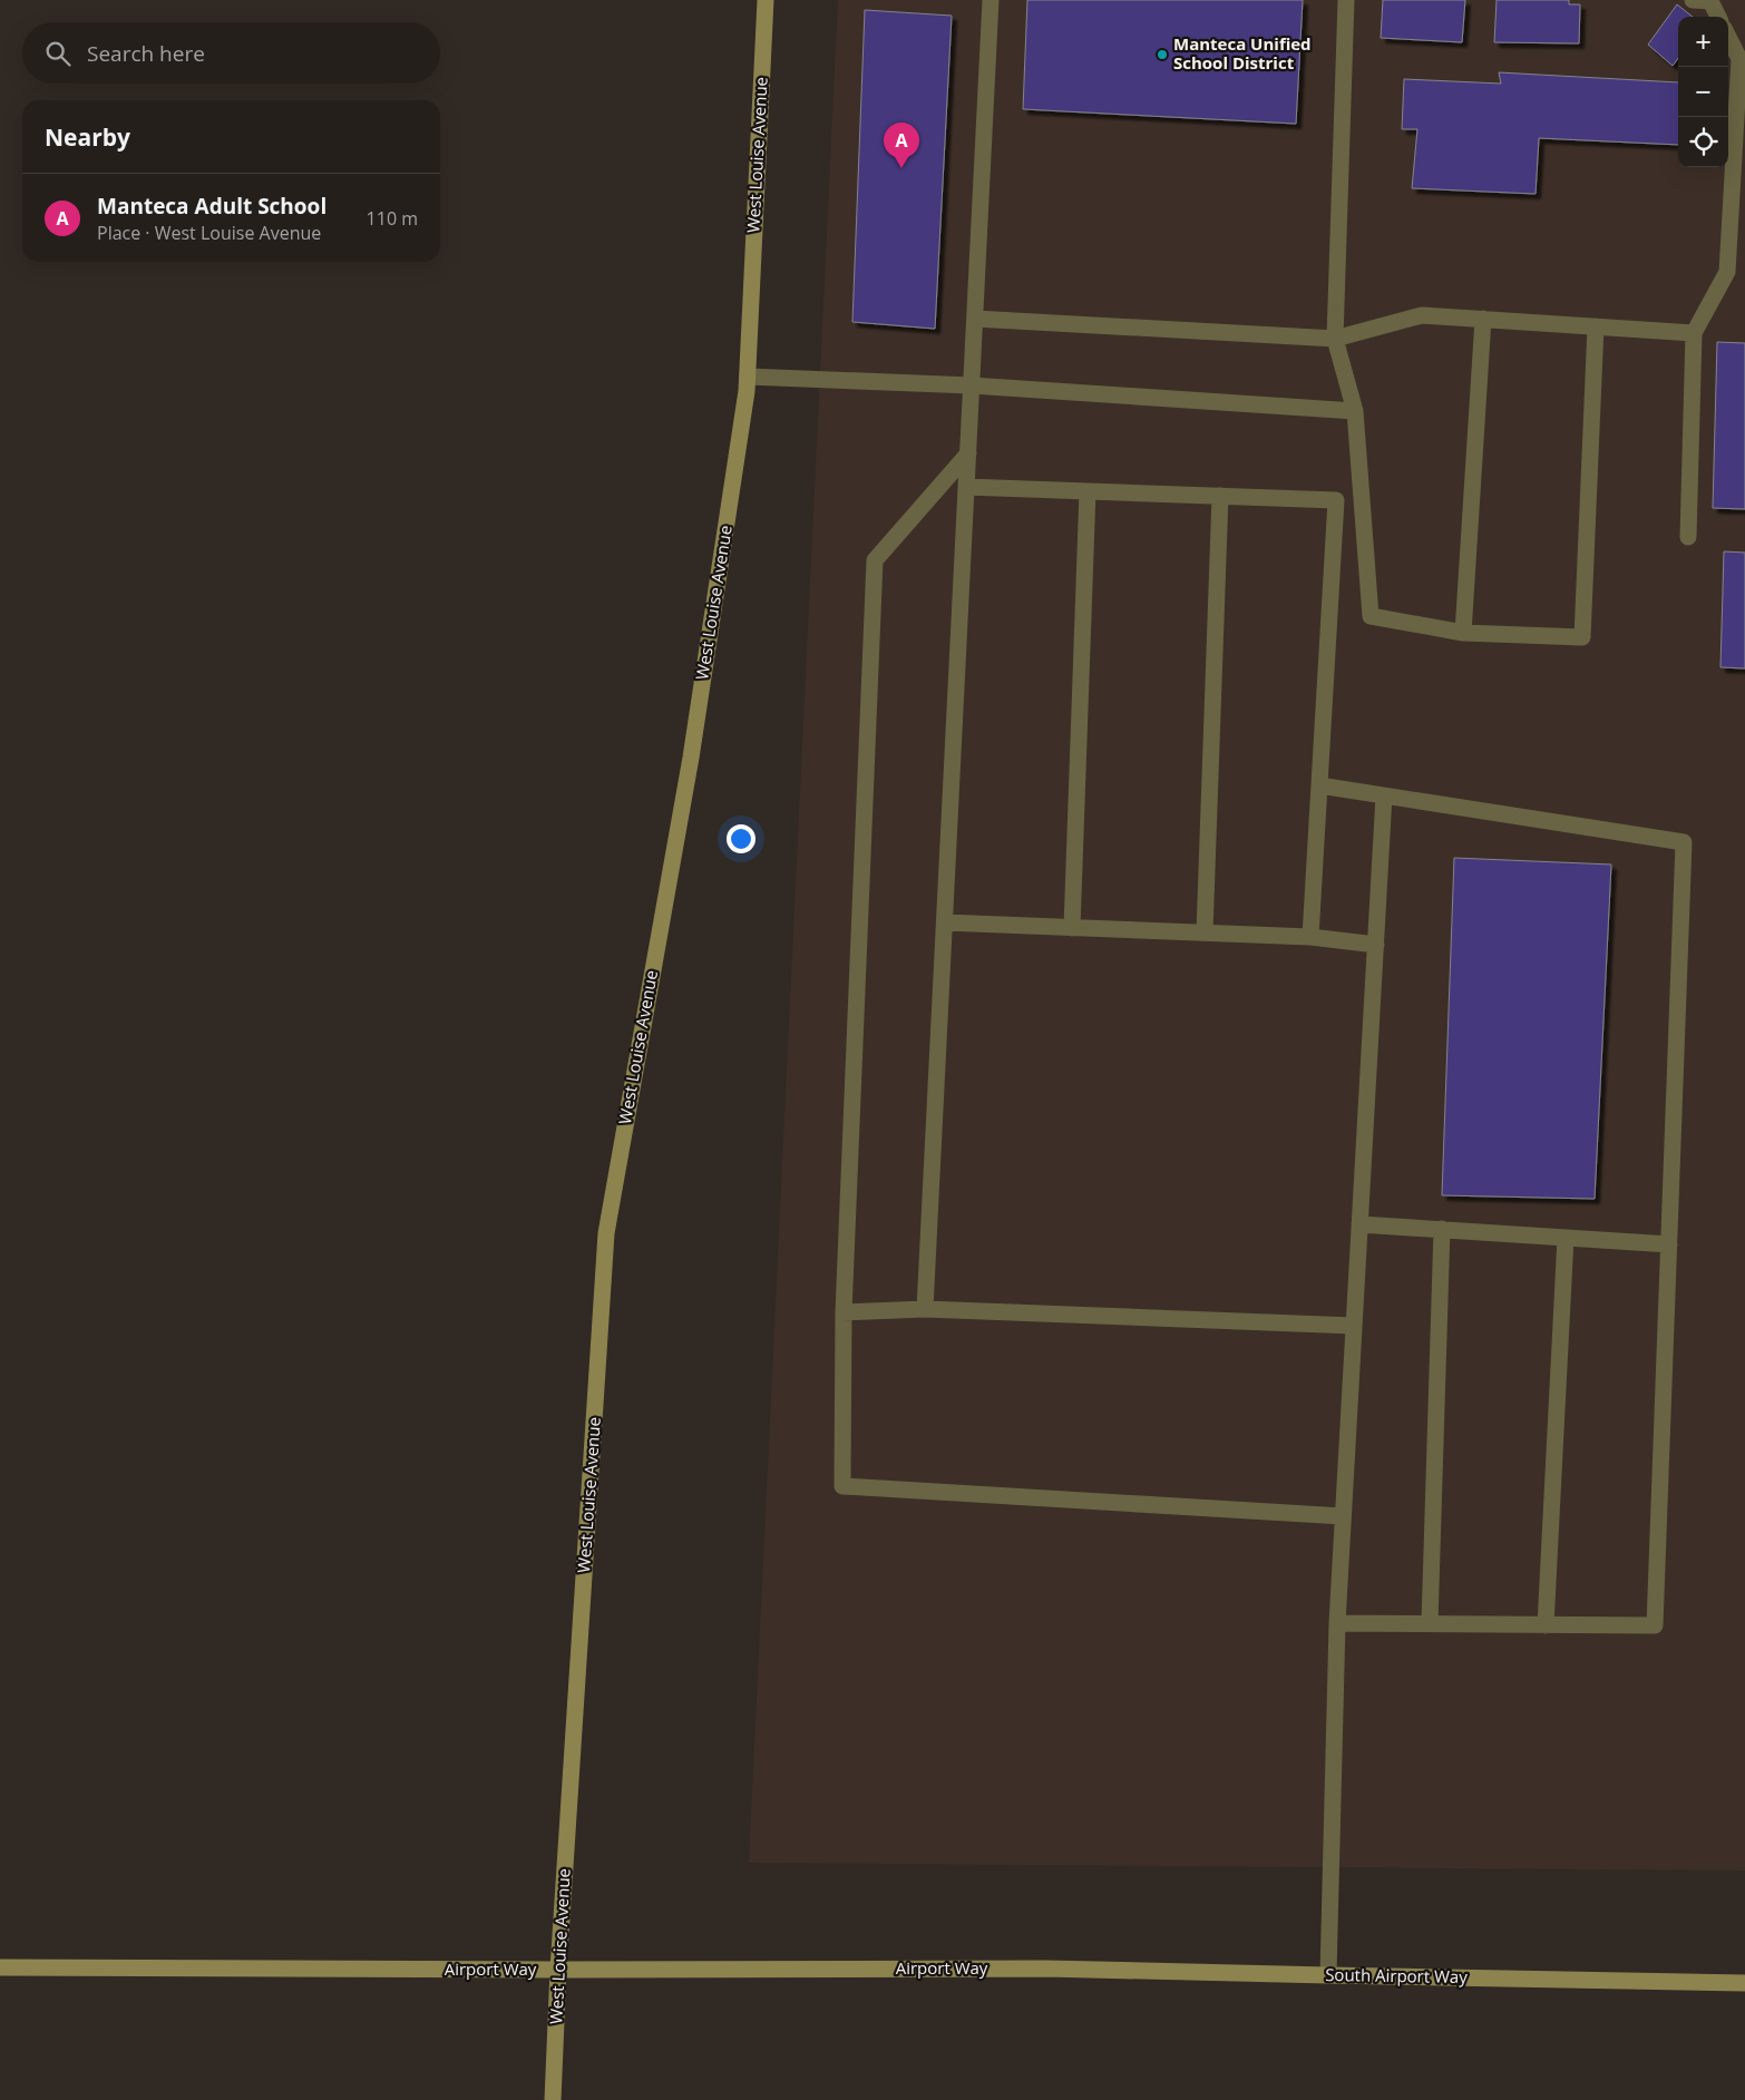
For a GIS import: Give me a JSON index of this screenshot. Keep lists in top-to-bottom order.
{
  "streets": {
    "main road": ["West Louise Avenue", "Airport Way", "South Airport Way"]
  },
  "crossings": [
    ["West Louise Avenue", "Airport Way"],
    ["Airport Way", "South Airport Way"]
  ],
  "places": ["Manteca Unified School District"],
  "page": {
    "map_buttons": ["+", "−"],
    "search": "Search here",
    "heading": "Nearby",
    "pins": "A",
    "list": [
      {
        "mark": "A",
        "name": "Manteca Adult School",
        "note": "Place · West Louise Avenue",
        "value": "110 m"
      }
    ]
  }
}
